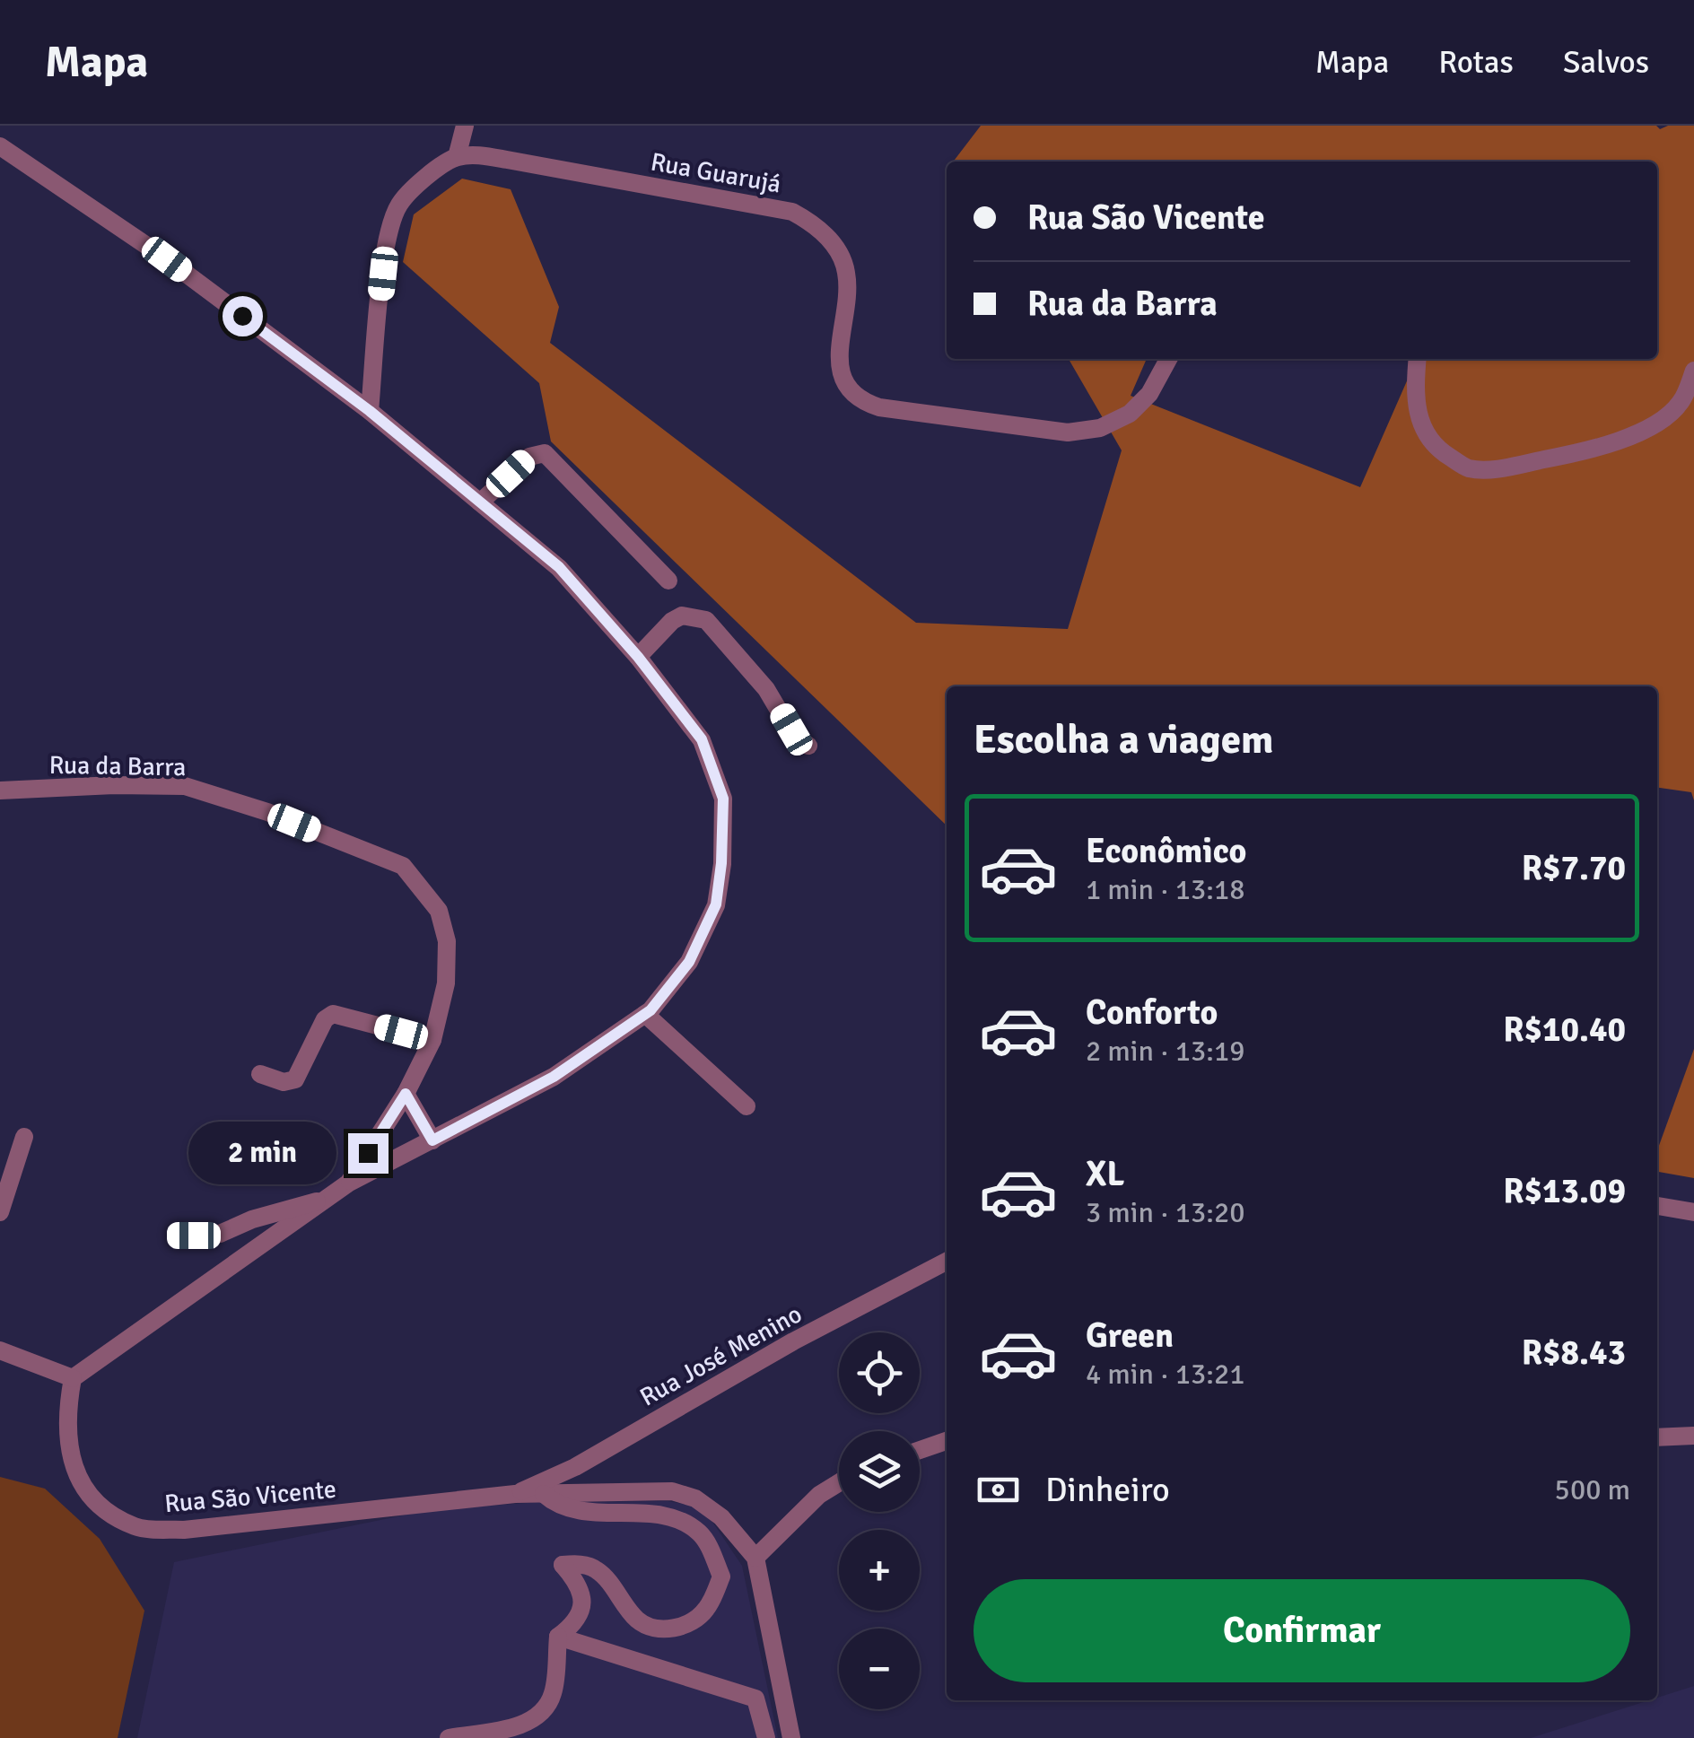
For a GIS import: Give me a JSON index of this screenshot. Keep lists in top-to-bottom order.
{
  "streets": {
    "street": [
      "Rua Guarujá",
      "Rua da Barra",
      "Rua José Menino",
      "Rua São Vicente"
    ]
  },
  "crossings": [
    ["Rua José Menino", "Rua São Vicente"]
  ],
  "page": {
    "header": "Mapa",
    "nav": ["Mapa", "Rotas", "Salvos"],
    "banner": ["Rua São Vicente", "Rua da Barra"],
    "heading": "Escolha a viagem",
    "list": [
      {
        "name": "Econômico",
        "note": "1 min · 13:18",
        "value": "R$7.70"
      },
      {
        "name": "Conforto",
        "note": "2 min · 13:19",
        "value": "R$10.40"
      },
      {
        "name": "XL",
        "note": "3 min · 13:20",
        "value": "R$13.09"
      },
      {
        "name": "Green",
        "note": "4 min · 13:21",
        "value": "R$8.43"
      }
    ],
    "bubble": "2 min",
    "map_buttons": ["+", "−"],
    "pay": ["Dinheiro", "500 m"],
    "buttons": "Confirmar"
  }
}
